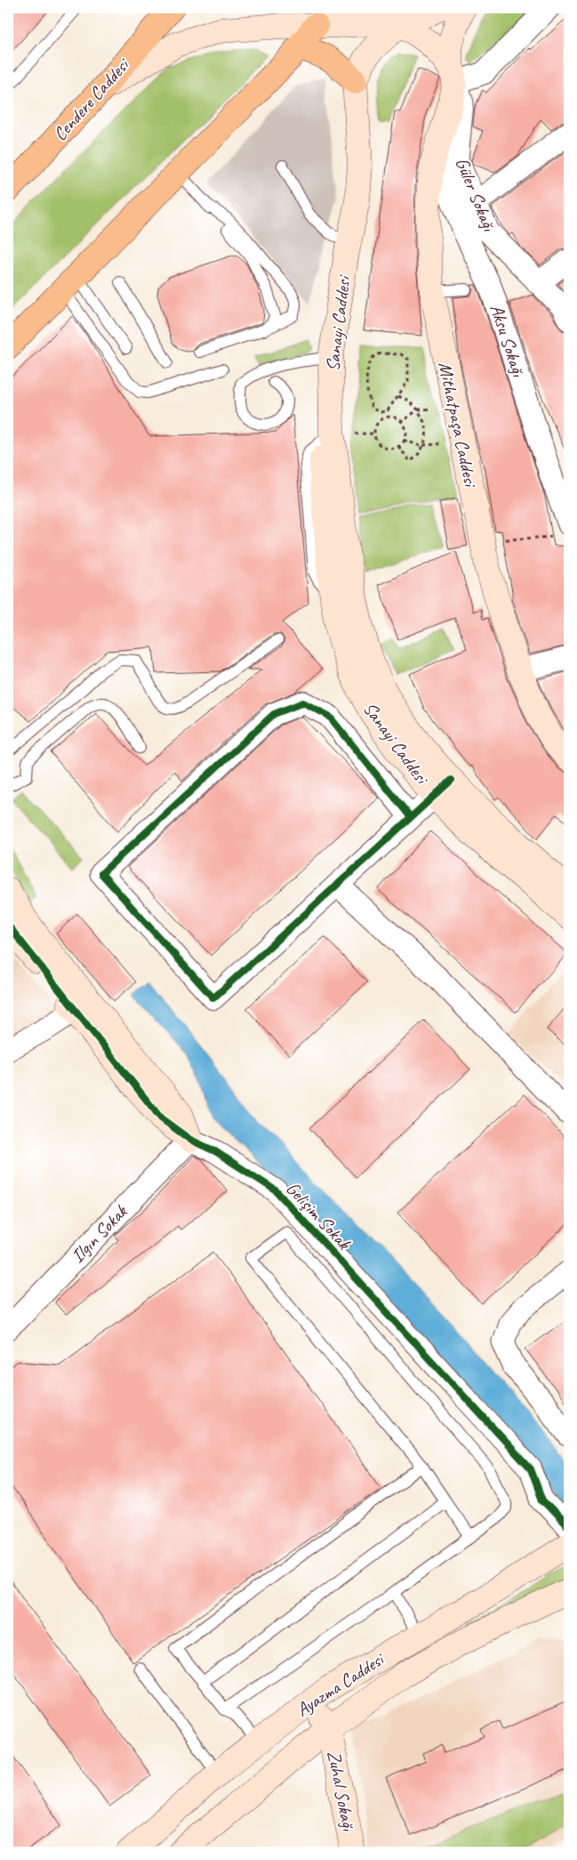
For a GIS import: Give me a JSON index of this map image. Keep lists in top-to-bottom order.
{
  "streets": {
    "main road": [
      "Cendere Caddesi",
      "Sanayi Caddesi",
      "Mithatpaşa Caddesi",
      "Gelişim Sokak",
      "Ayazma Caddesi",
      "Zuhal Sokağı"
    ],
    "street": ["Güler Sokağı", "Aksu Sokağı", "Ilgın Sokak"]
  },
  "crossings": [
    ["Güler Sokağı", "Mithatpaşa Caddesi"],
    ["Aksu Sokağı", "Mithatpaşa Caddesi"],
    ["Gelişim Sokak", "Ilgın Sokak"],
    ["Ayazma Caddesi", "Zuhal Sokağı"]
  ]
}
